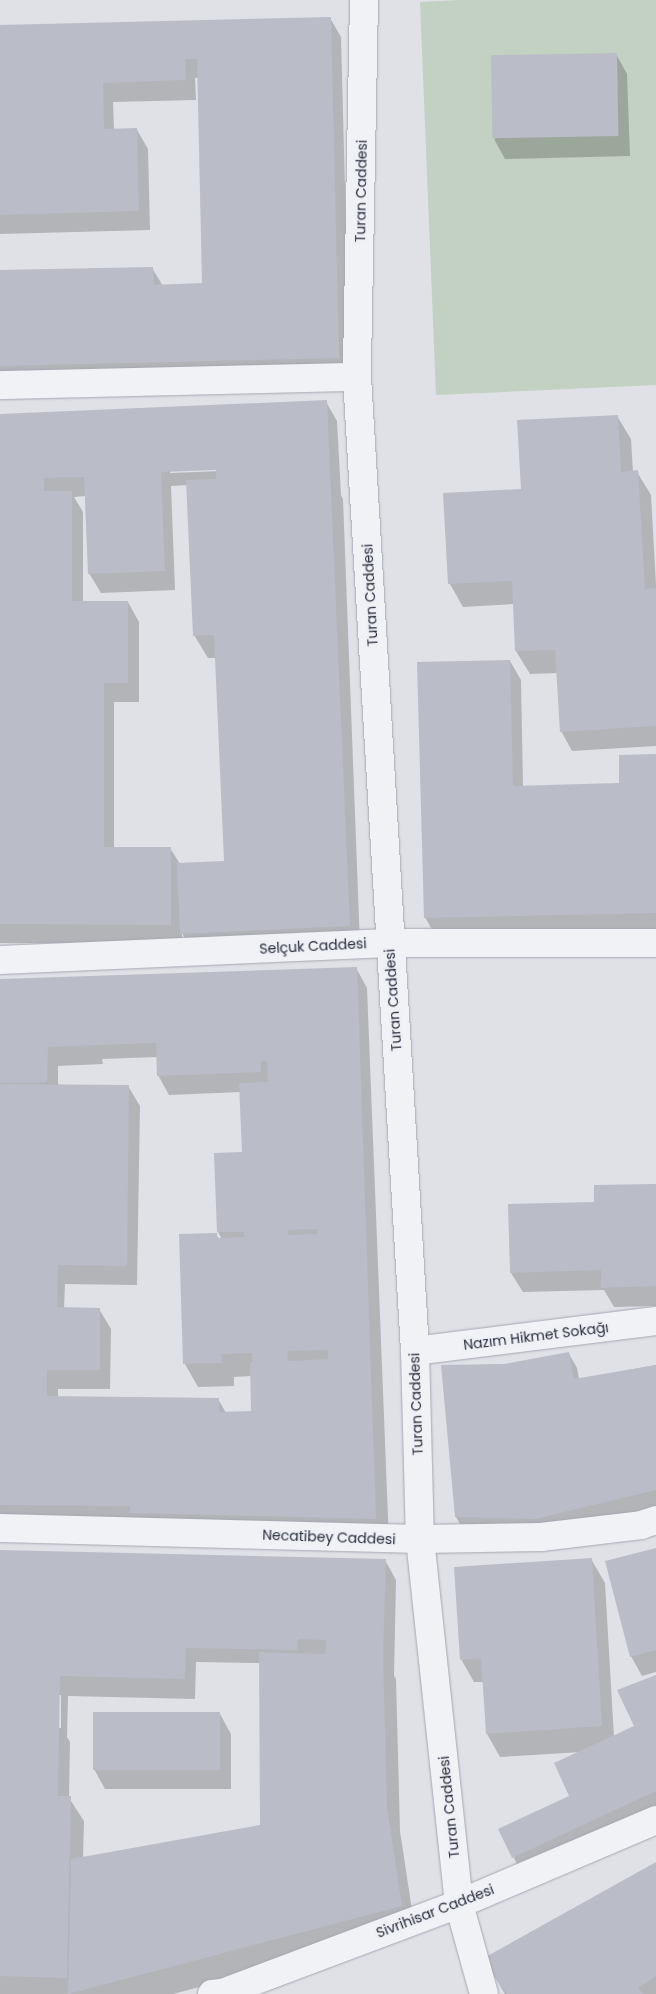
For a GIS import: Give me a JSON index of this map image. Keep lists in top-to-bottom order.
{
  "streets": {
    "street": [
      "Turan Caddesi",
      "Selçuk Caddesi",
      "Nazım Hikmet Sokağı",
      "Necatibey Caddesi",
      "Sivrihisar Caddesi"
    ]
  },
  "crossings": [
    ["Turan Caddesi", "Selçuk Caddesi"],
    ["Turan Caddesi", "Nazım Hikmet Sokağı"],
    ["Turan Caddesi", "Necatibey Caddesi"],
    ["Turan Caddesi", "Sivrihisar Caddesi"]
  ]
}
